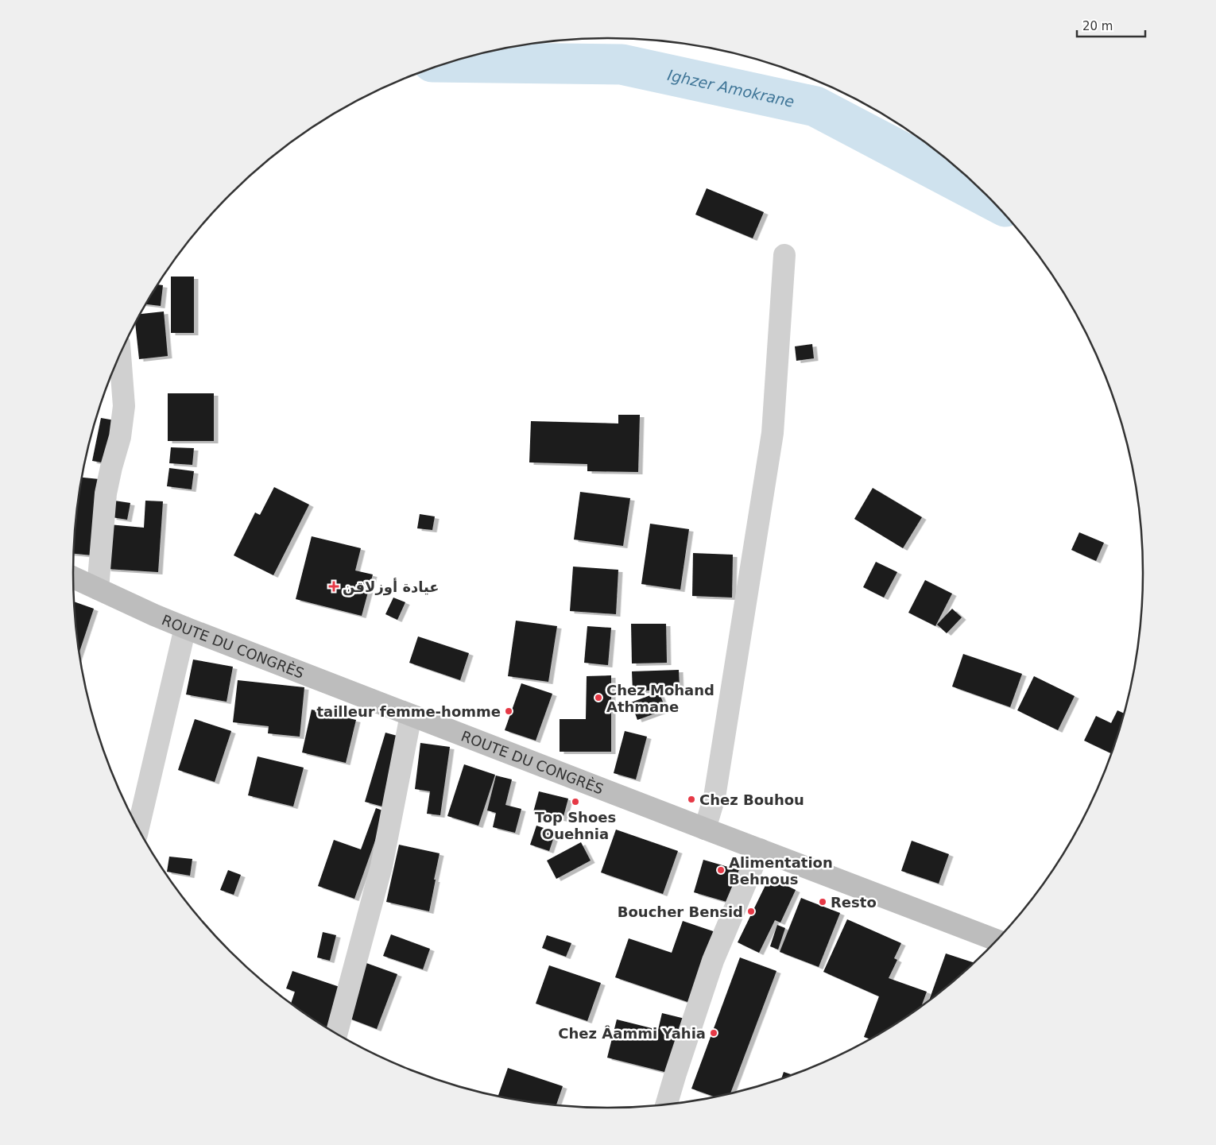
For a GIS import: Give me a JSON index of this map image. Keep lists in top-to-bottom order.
{
  "streets": {
    "main road": ["ROUTE DU CONGRÈS"]
  },
  "water": ["Ighzer Amokrane"],
  "places": {
    "health": ["عيادة أوزلاقن"],
    "other": [
      "Chez Mohand Athmane",
      "tailleur femme-homme",
      "Chez Bouhou",
      "Top Shoes Ouehnia",
      "Alimentation Behnous",
      "Resto",
      "Boucher Bensid",
      "Chez Âammi Yahia"
    ]
  },
  "scale_bar": "20 m"
}
